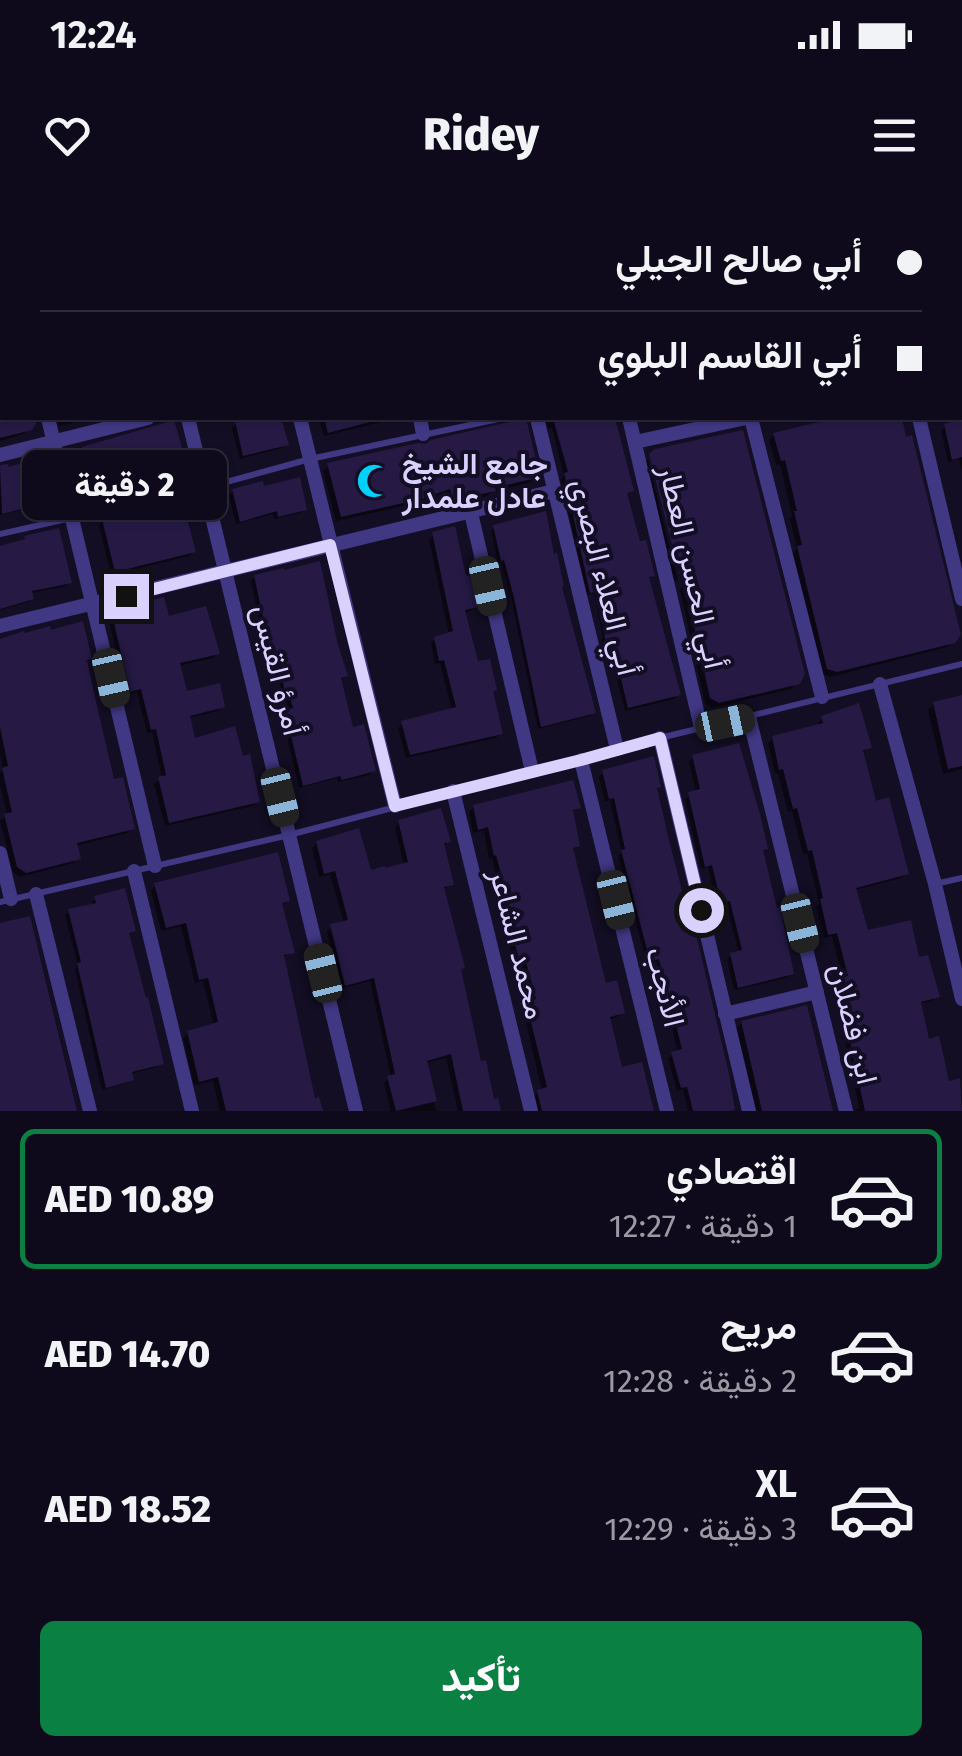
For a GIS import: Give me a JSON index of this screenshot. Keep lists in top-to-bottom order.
{
  "streets": {
    "street": [
      "أبي الحسن العطار",
      "أبي العلاء البصري",
      "أمرؤ القيس",
      "محمد الشاعر",
      "الأنجب",
      "ابن فضلان"
    ]
  },
  "places": {
    "mosque": ["جامع الشيخ عادل علمدار"]
  },
  "page": {
    "status": "12:24",
    "header": "Ridey",
    "banner": ["أبي صالح الجيلي", "أبي القاسم البلوي"],
    "bubble": "2 دقيقة",
    "list": [
      {
        "name": "اقتصادي",
        "note": "1 دقيقة · 12:27",
        "value": "AED 10.89"
      },
      {
        "name": "مريح",
        "note": "2 دقيقة · 12:28",
        "value": "AED 14.70"
      },
      {
        "name": "XL",
        "note": "3 دقيقة · 12:29",
        "value": "AED 18.52"
      }
    ],
    "buttons": "تأكيد"
  }
}
